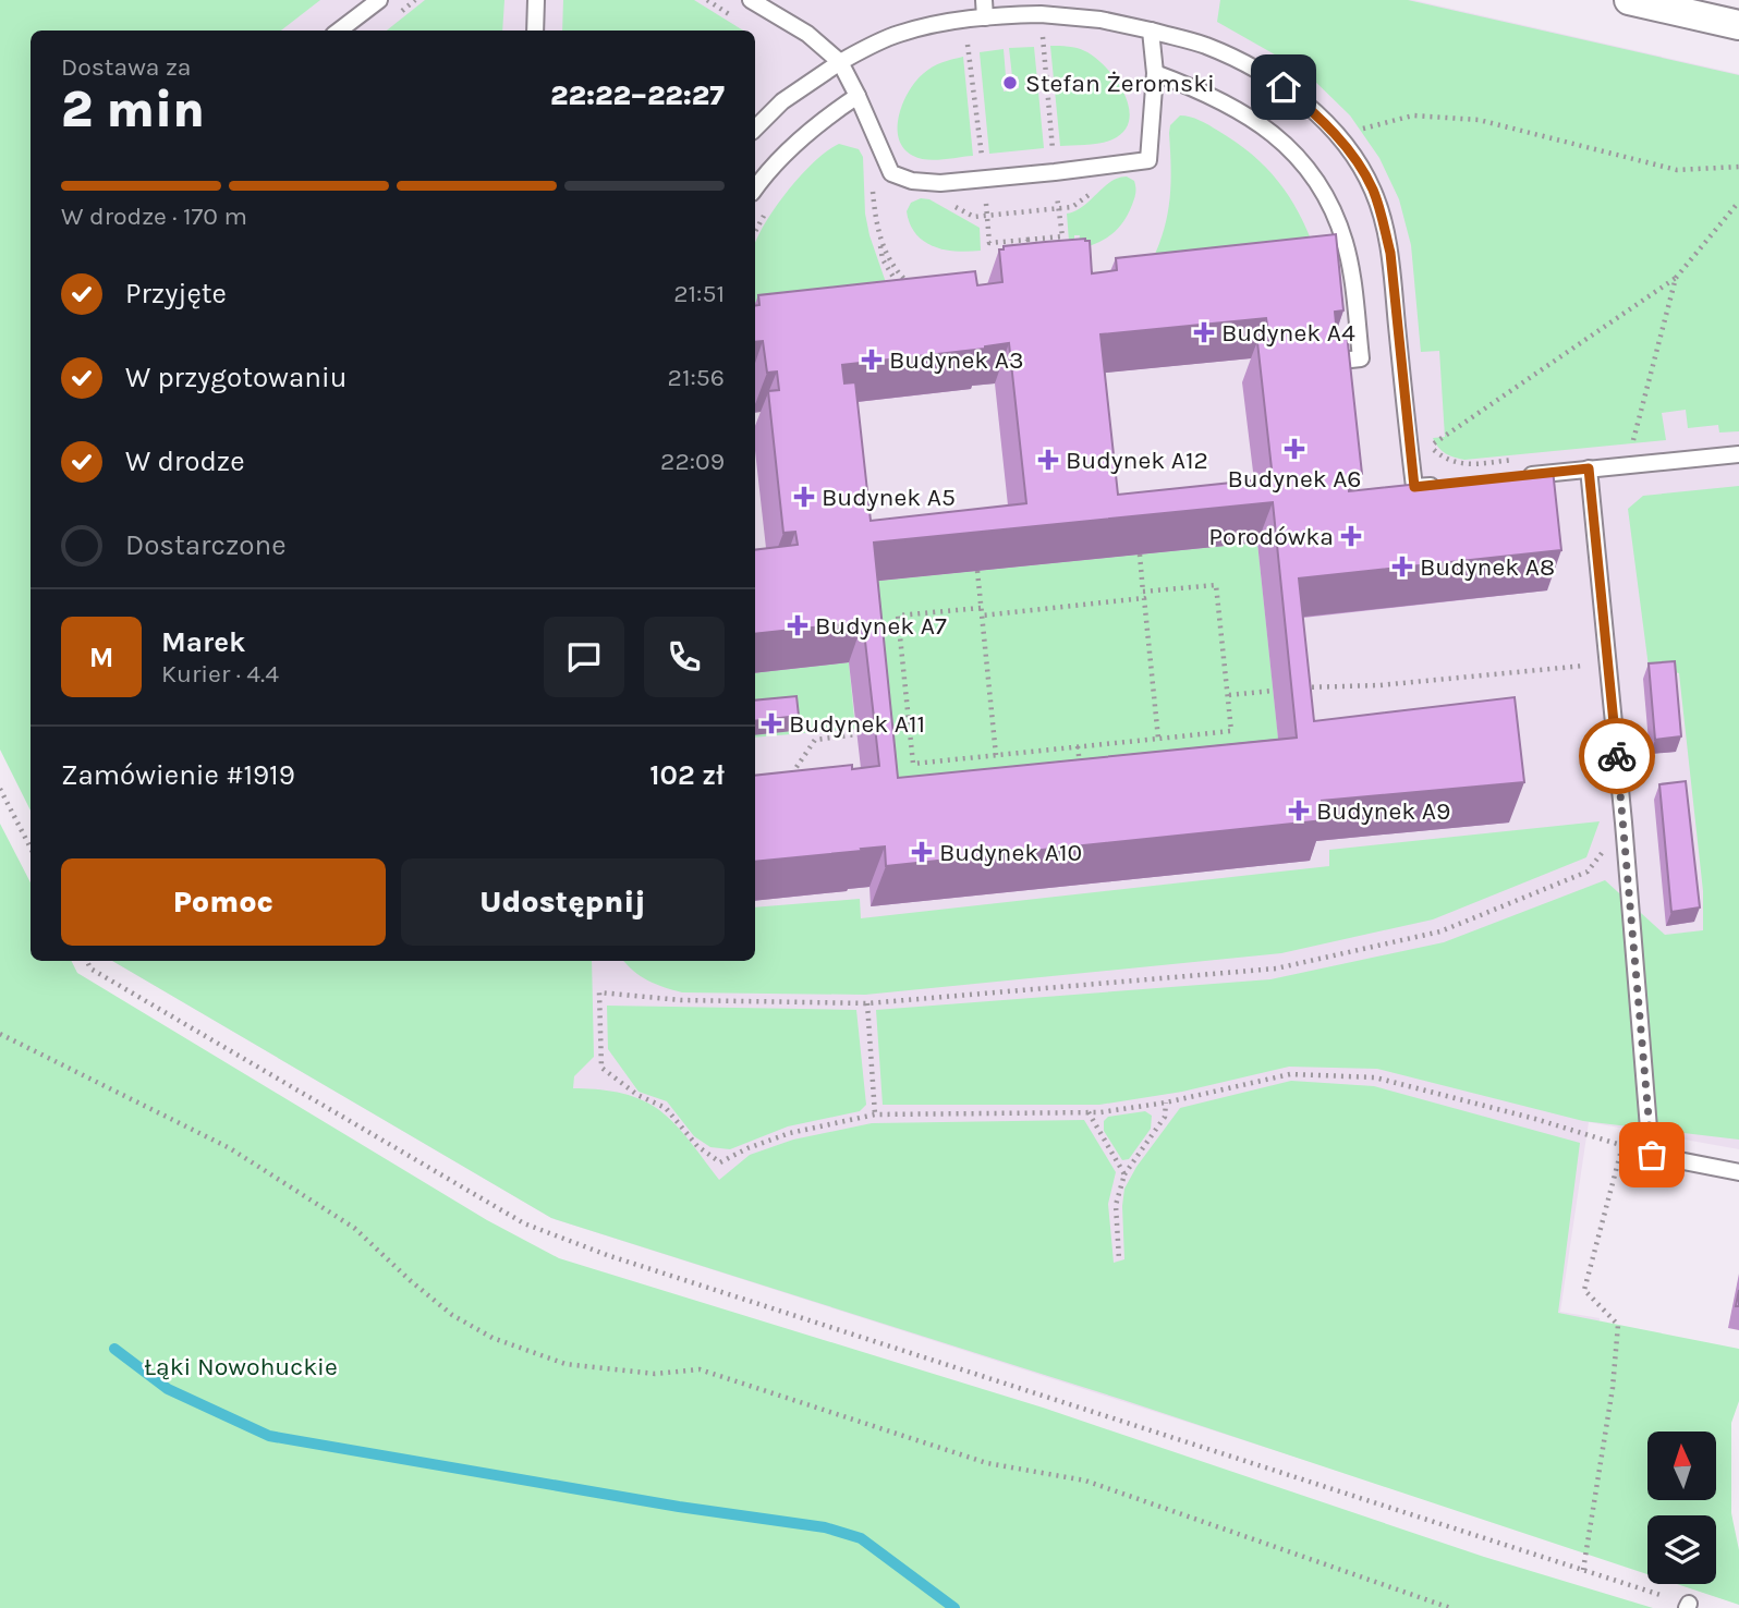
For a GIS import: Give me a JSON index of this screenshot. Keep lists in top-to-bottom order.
{
  "parks": ["Łąki Nowohuckie"],
  "places": {
    "other": ["Stefan Żeromski"],
    "health": [
      "Budynek A4",
      "Budynek A3",
      "Budynek A6",
      "Budynek A12",
      "Budynek A5",
      "Porodówka",
      "Budynek A8",
      "Budynek A7",
      "Budynek A11",
      "Budynek A9",
      "Budynek A10"
    ]
  },
  "north": "top",
  "page": {
    "heading": ["2 min", "Dostawa za", "22:22–22:27"],
    "panel": [
      "Marek",
      "Kurier · 4.4",
      "Zamówienie #1919",
      "102 zł"
    ],
    "bar": "W drodze · 170 m",
    "list": [
      ["Przyjęte", "21:51"],
      ["W przygotowaniu", "21:56"],
      ["W drodze", "22:09"],
      "Dostarczone"
    ],
    "round": "M",
    "buttons": ["Pomoc", "Udostępnij"]
  }
}
